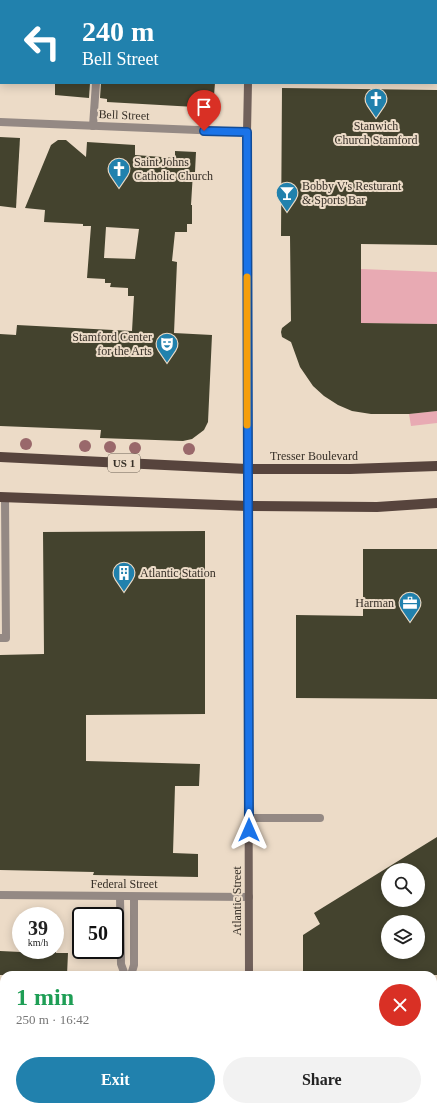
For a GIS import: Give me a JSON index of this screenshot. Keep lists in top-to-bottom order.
{
  "streets": {
    "main road": ["Tresser Boulevard", "US 1", "Atlantic Street"],
    "street": ["Bell Street", "Federal Street"]
  },
  "crossings": [
    ["Bell Street", "Atlantic Street"],
    ["Tresser Boulevard", "Atlantic Street"],
    ["Federal Street", "Atlantic Street"]
  ],
  "places": {
    "church": ["Stanwich Church Stamford", "Saint Johns Catholic Church"],
    "bar": ["Bobby V's Resturant & Sports Bar"],
    "theatre": ["Stamford Center for the Arts"],
    "building": ["Atlantic Station"],
    "office": ["Harman"]
  },
  "page": {
    "turn": ["240 m", "Bell Street"],
    "speed": "39 km/h",
    "limit": "50",
    "heading": ["1 min", "250 m · 16:42"],
    "buttons": ["Exit", "Share"]
  }
}
